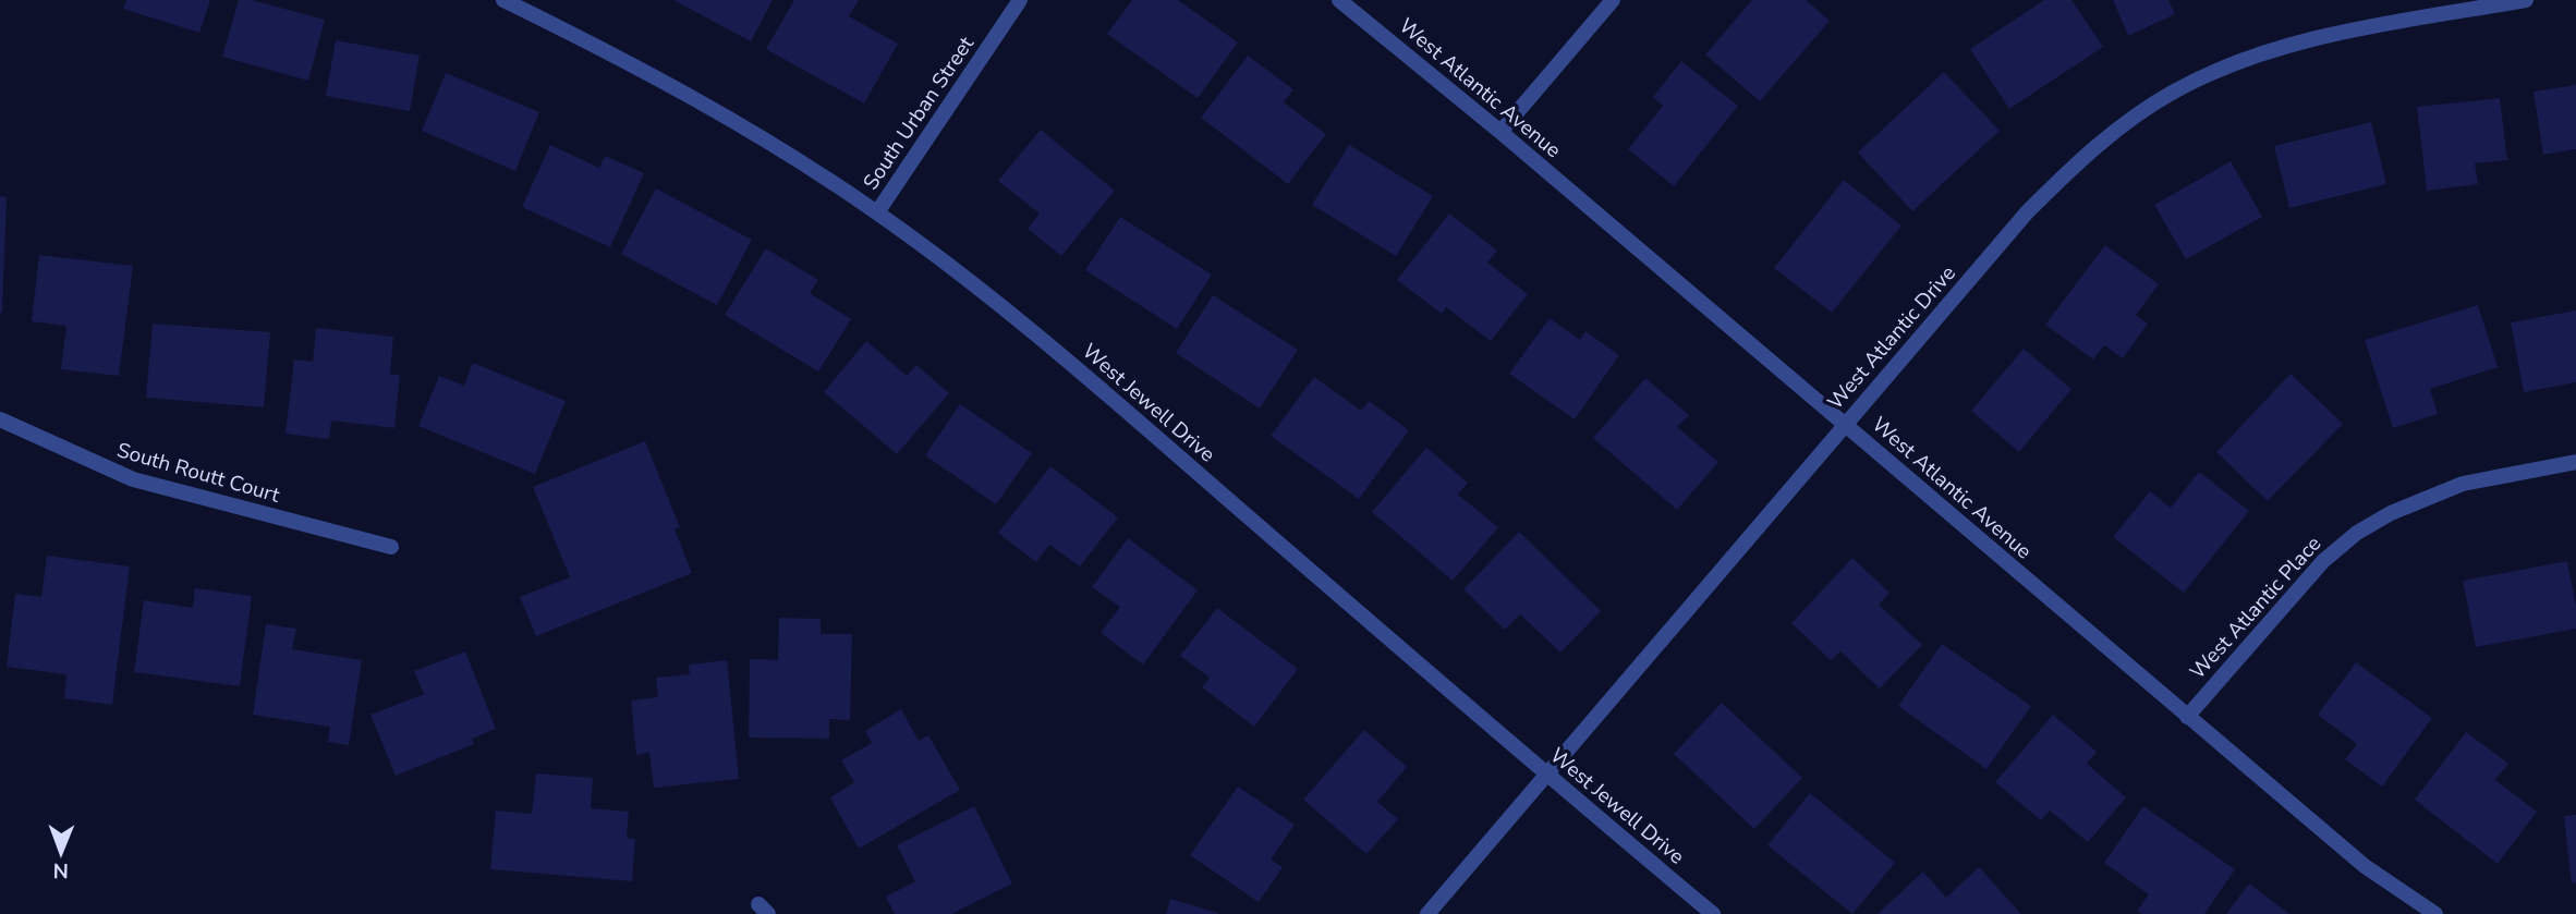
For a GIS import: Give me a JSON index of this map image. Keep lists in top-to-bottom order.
{
  "streets": {
    "street": [
      "West Atlantic Avenue",
      "South Urban Street",
      "West Atlantic Drive",
      "West Jewell Drive",
      "South Routt Court",
      "West Atlantic Place"
    ]
  },
  "crossings": [
    ["West Atlantic Avenue", "West Atlantic Drive"],
    ["West Atlantic Avenue", "West Atlantic Place"],
    ["South Urban Street", "West Jewell Drive"],
    ["West Atlantic Drive", "West Jewell Drive"]
  ],
  "north": "bottom"
}
